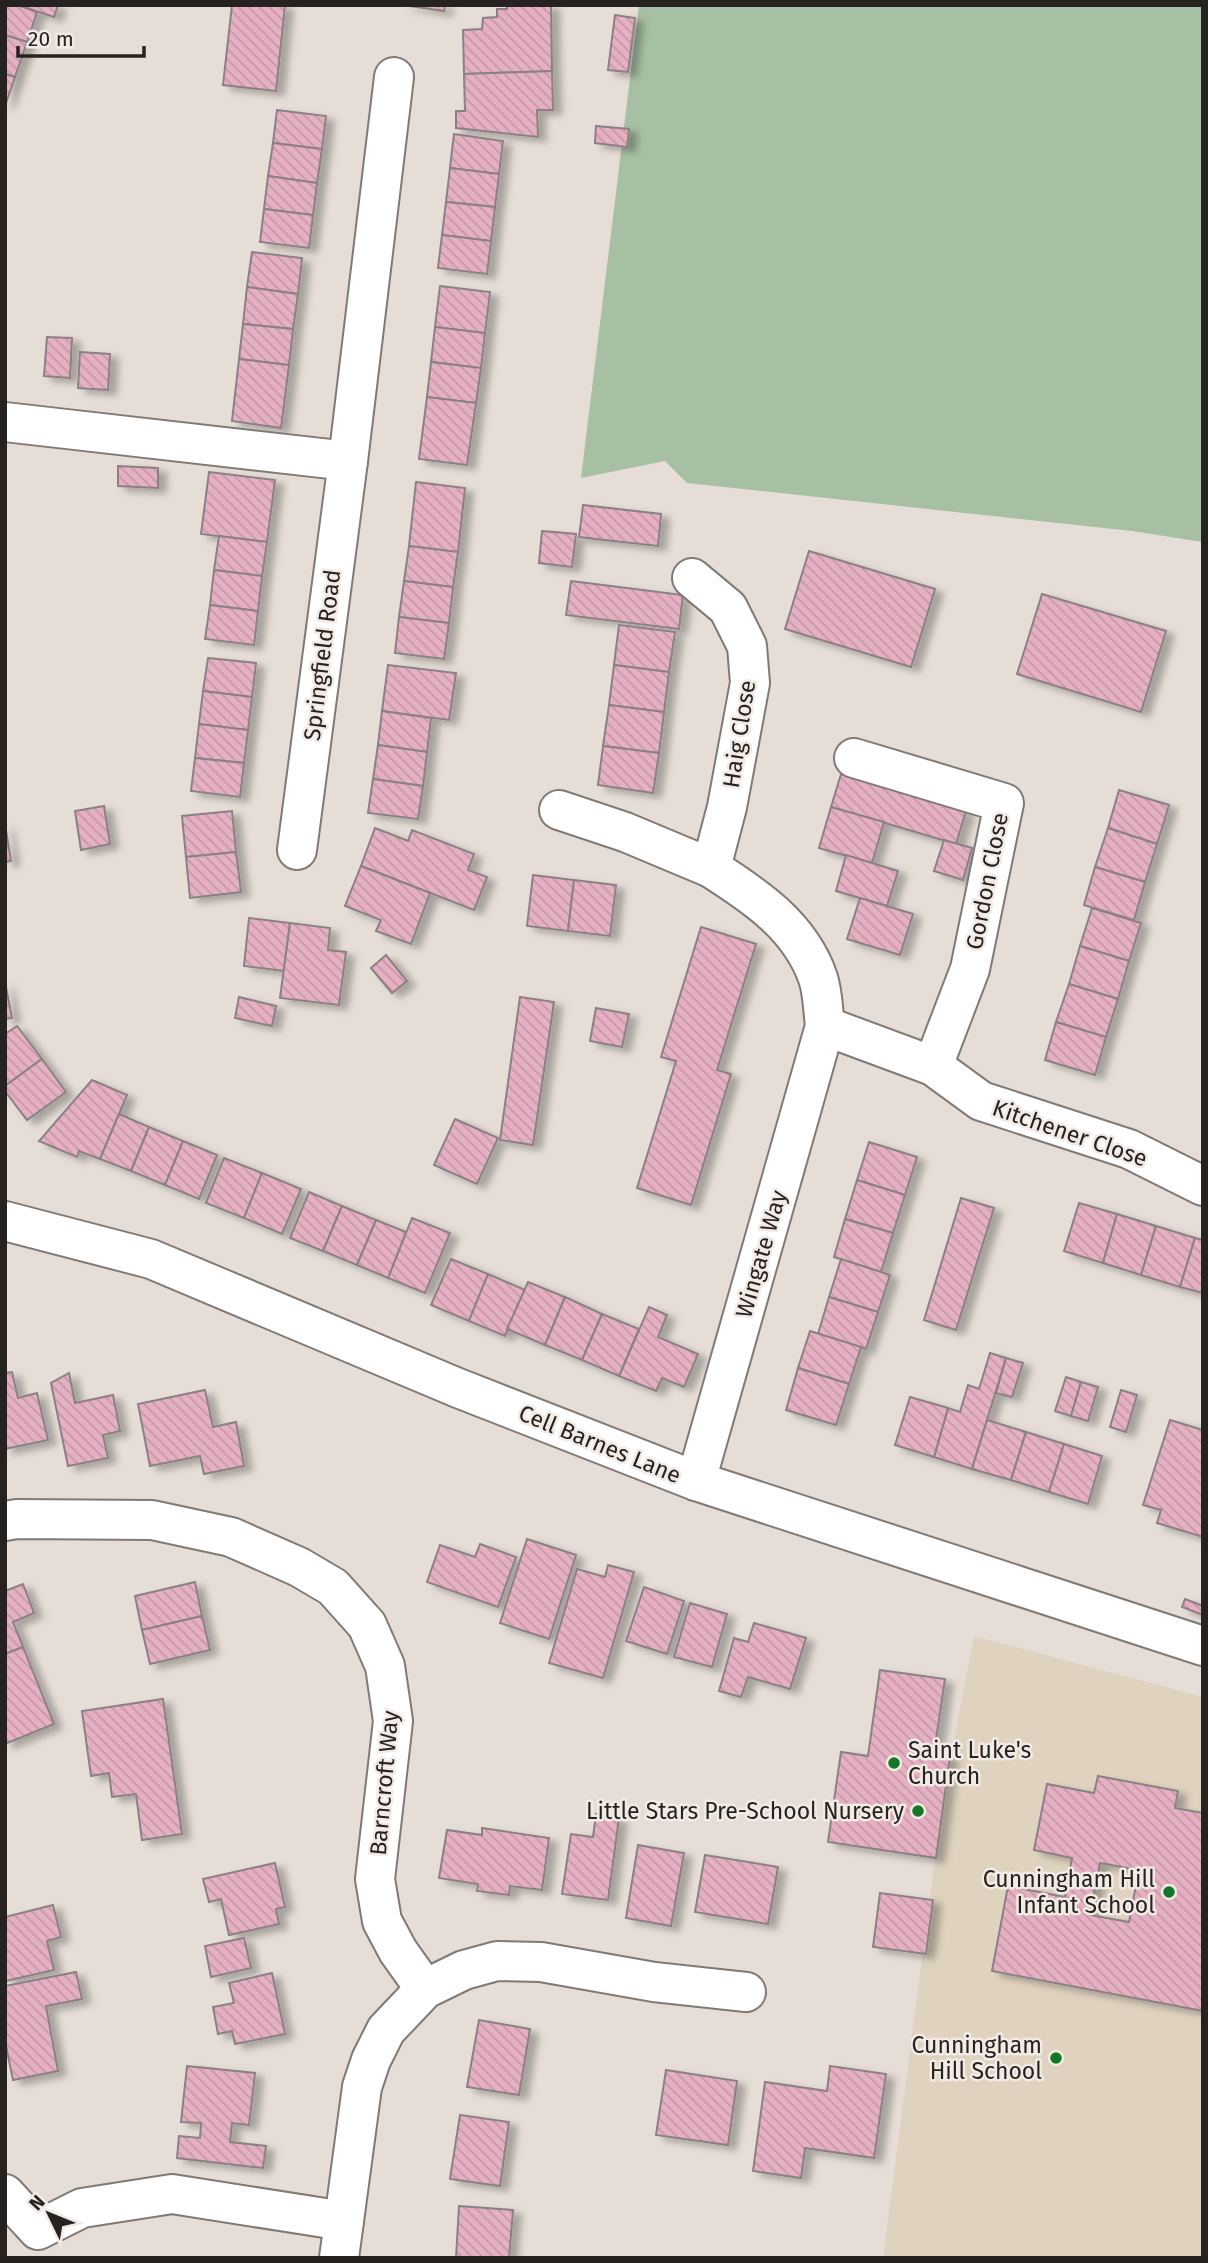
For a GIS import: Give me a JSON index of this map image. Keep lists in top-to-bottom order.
{
  "streets": {
    "street": [
      "Springfield Road",
      "Haig Close",
      "Gordon Close",
      "Kitchener Close",
      "Wingate Way",
      "Cell Barnes Lane",
      "Barncroft Way"
    ]
  },
  "crossings": [
    ["Gordon Close", "Kitchener Close"],
    ["Kitchener Close", "Wingate Way"],
    ["Wingate Way", "Cell Barnes Lane"]
  ],
  "places": [
    "Saint Luke's Church",
    "Little Stars Pre-School Nursery",
    "Cunningham Hill Infant School",
    "Cunningham Hill School"
  ],
  "scale_bar": "20 m",
  "north": "top left"
}
